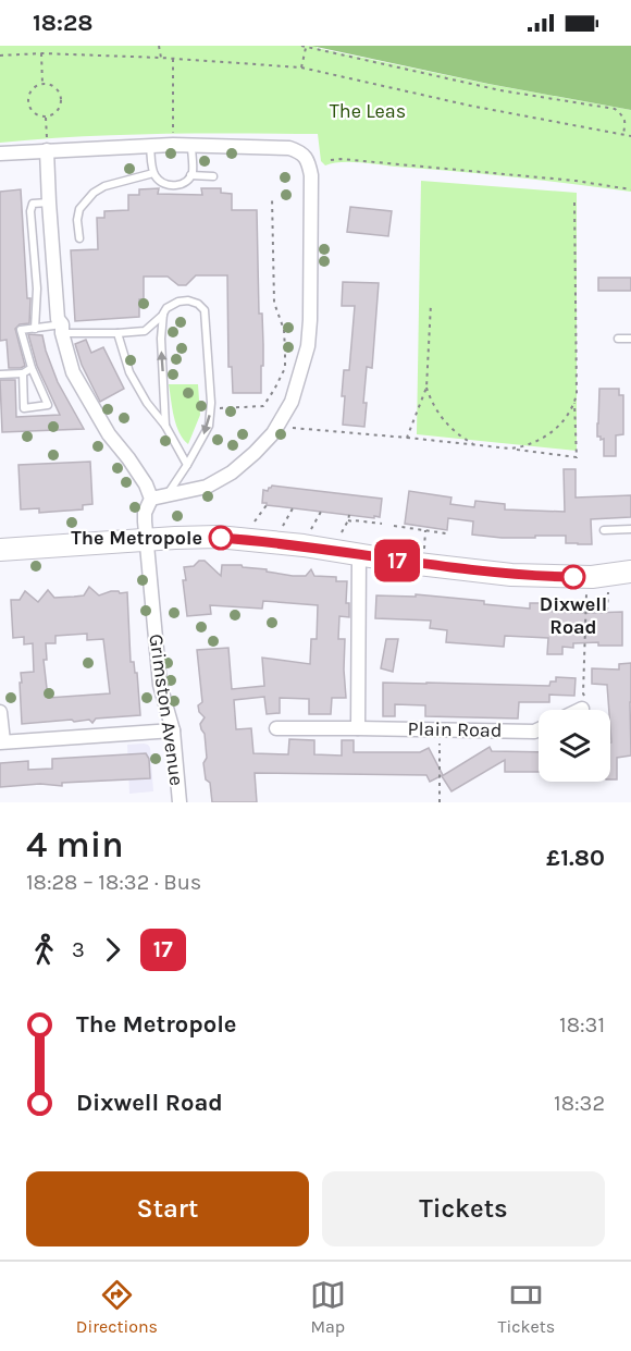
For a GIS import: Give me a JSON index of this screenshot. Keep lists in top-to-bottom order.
{
  "streets": {
    "street": ["Grimston Avenue", "Plain Road"]
  },
  "parks": ["The Leas"],
  "places": ["The Metropole", "Dixwell Road"],
  "lines": ["bus line 17"],
  "page": {
    "status": "18:28",
    "on_map": "17",
    "heading": ["4 min", "18:28 – 18:32 · Bus", "£1.80"],
    "legs": ["3", "17"],
    "list": [
      {
        "name": "The Metropole",
        "value": "18:31"
      },
      {
        "name": "Dixwell Road",
        "value": "18:32"
      }
    ],
    "buttons": ["Start", "Tickets"],
    "tabs": ["Directions", "Map", "Tickets"]
  }
}
